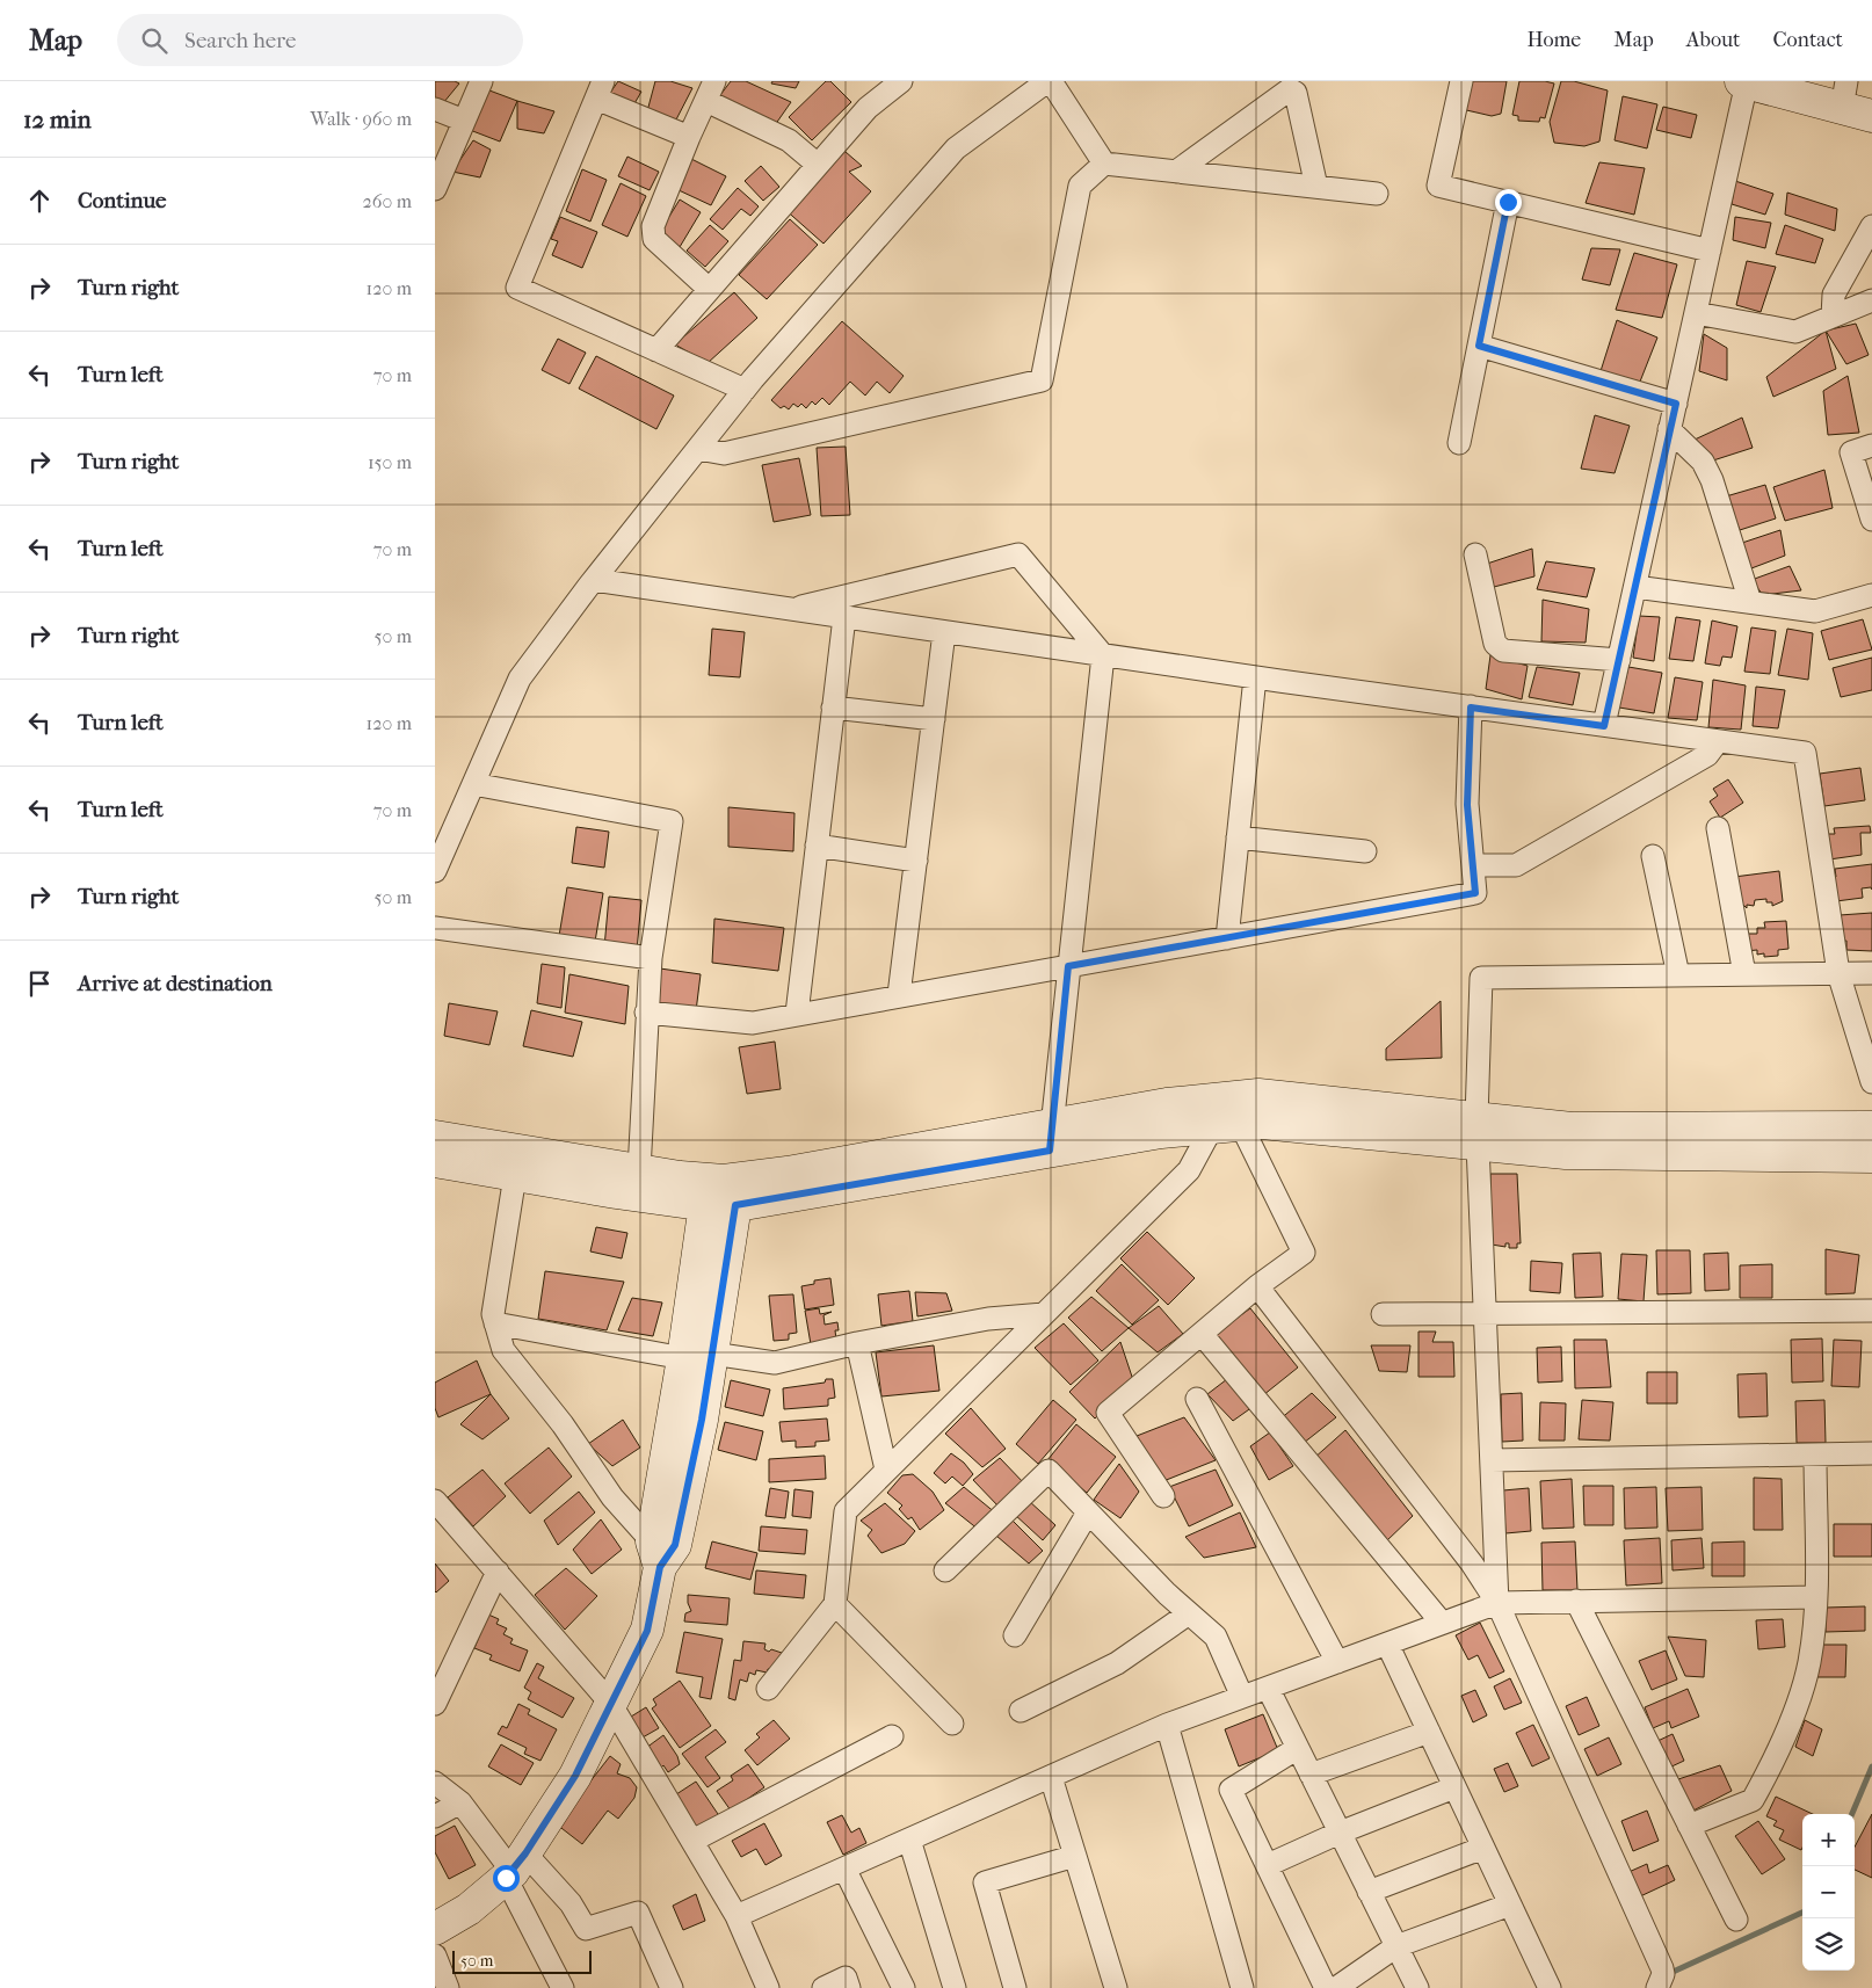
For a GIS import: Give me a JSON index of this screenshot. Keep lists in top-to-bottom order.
{
  "scale_bar": "50 m",
  "page": {
    "header": "Map",
    "search": "Search here",
    "nav": [
      "Home",
      "Map",
      "About",
      "Contact"
    ],
    "heading": ["12 min", "Walk · 960 m"],
    "list": [
      ["Continue", "260 m"],
      ["Turn right", "120 m"],
      ["Turn left", "70 m"],
      ["Turn right", "150 m"],
      ["Turn left", "70 m"],
      ["Turn right", "50 m"],
      ["Turn left", "120 m"],
      ["Turn left", "70 m"],
      ["Turn right", "50 m"],
      "Arrive at destination"
    ],
    "map_buttons": ["+", "−"],
    "scale": "50 m"
  }
}
